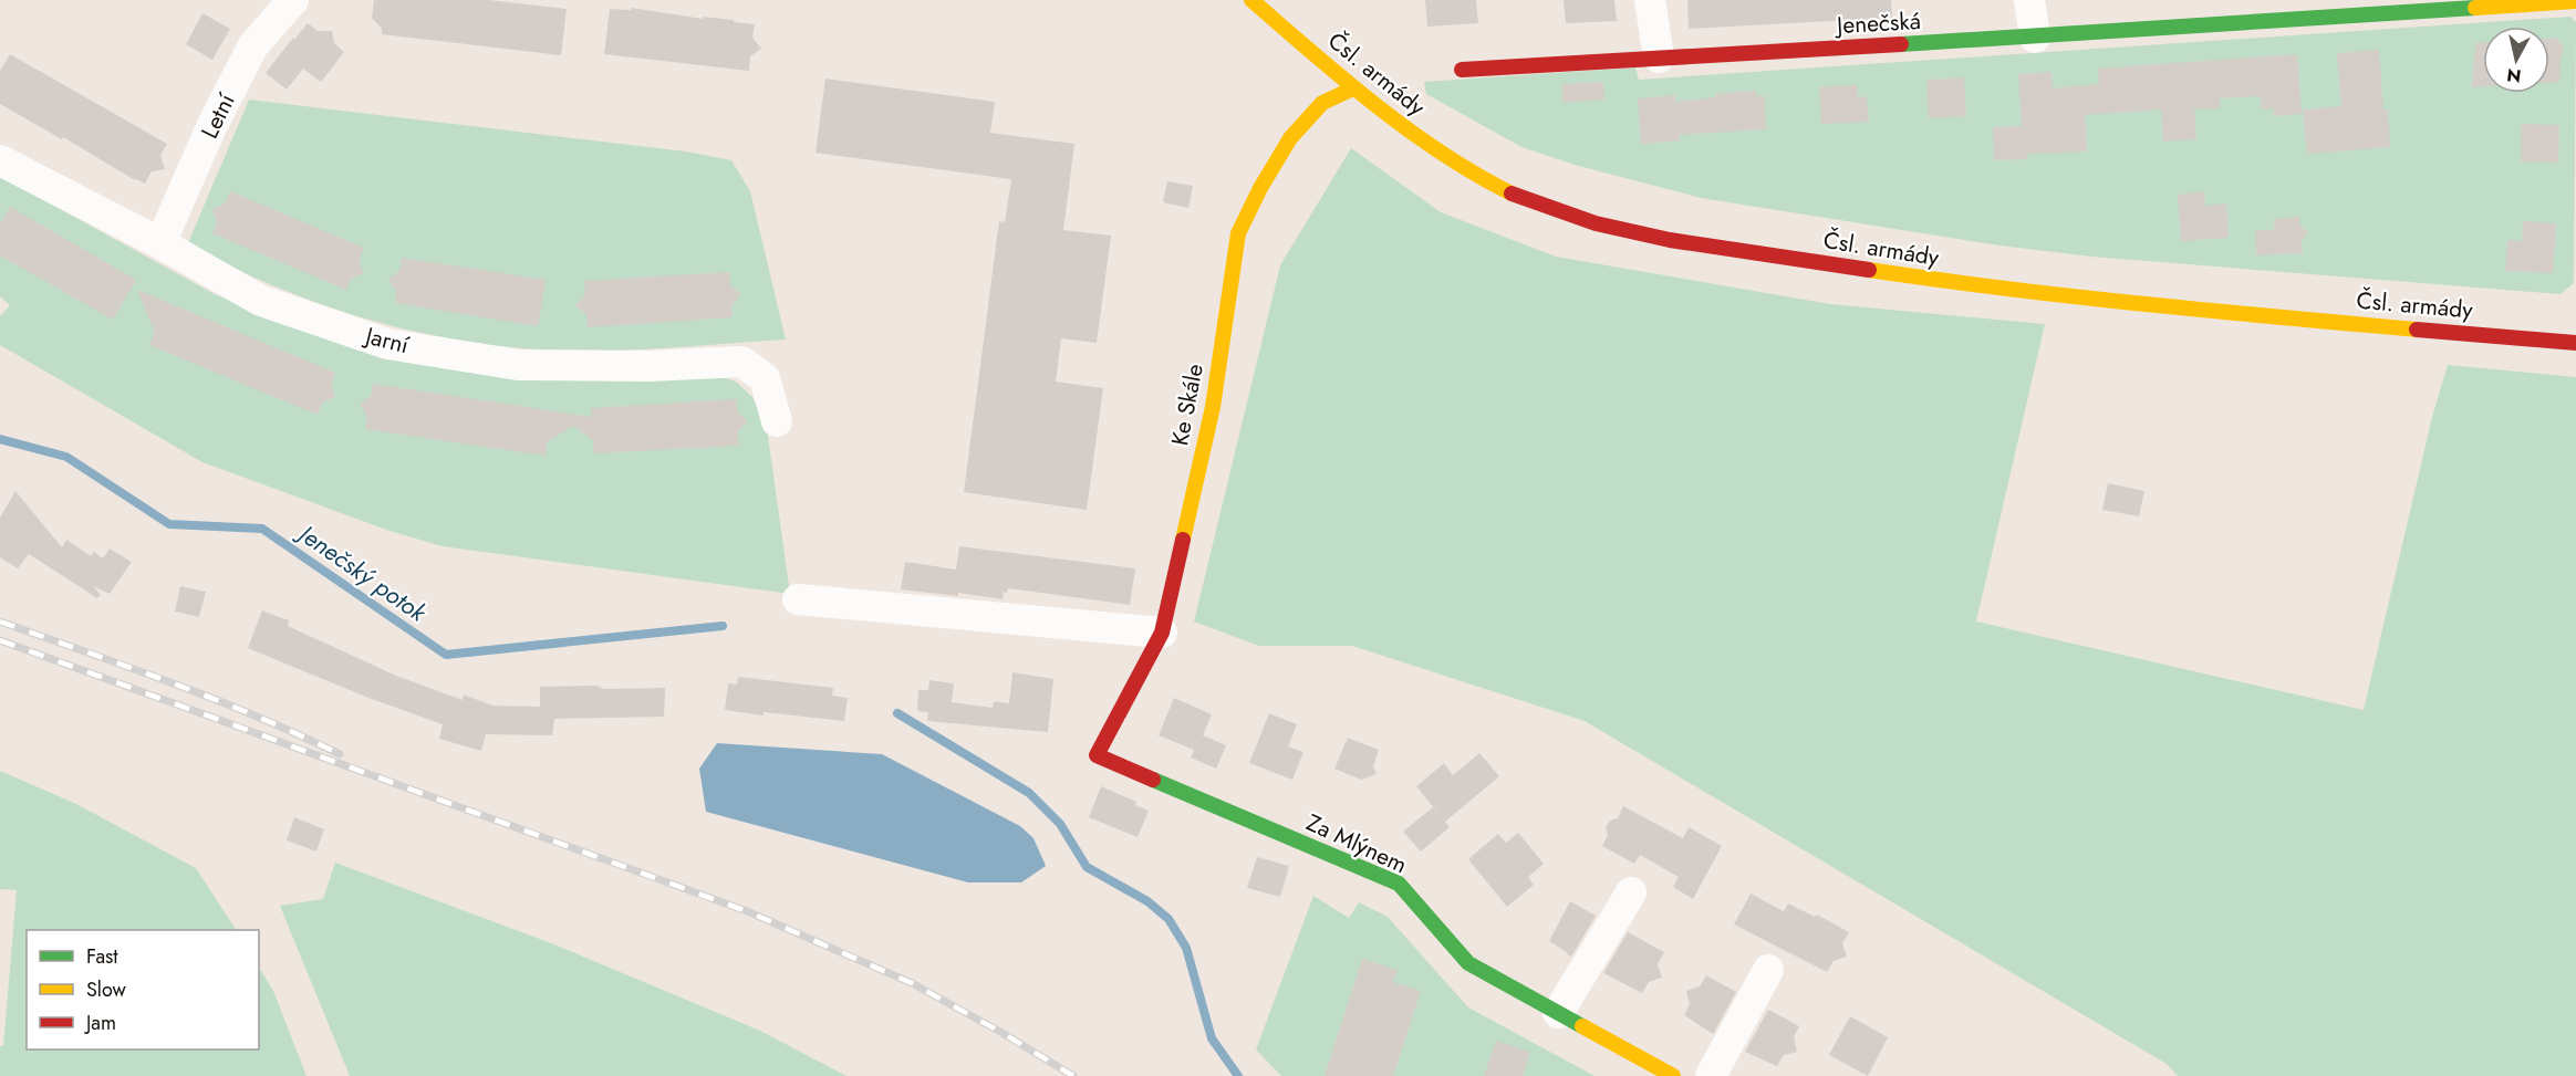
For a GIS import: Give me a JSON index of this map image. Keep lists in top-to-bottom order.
{
  "streets": {
    "street": [
      "Jenečská",
      "Čsl. armády",
      "Letní",
      "Jarní",
      "Ke Skále",
      "Za Mlýnem"
    ]
  },
  "crossings": [
    ["Čsl. armády", "Ke Skále"],
    ["Letní", "Jarní"],
    ["Ke Skále", "Za Mlýnem"]
  ],
  "water": ["Jenečský potok"],
  "legend": ["Fast", "Slow", "Jam"],
  "north": "bottom"
}
